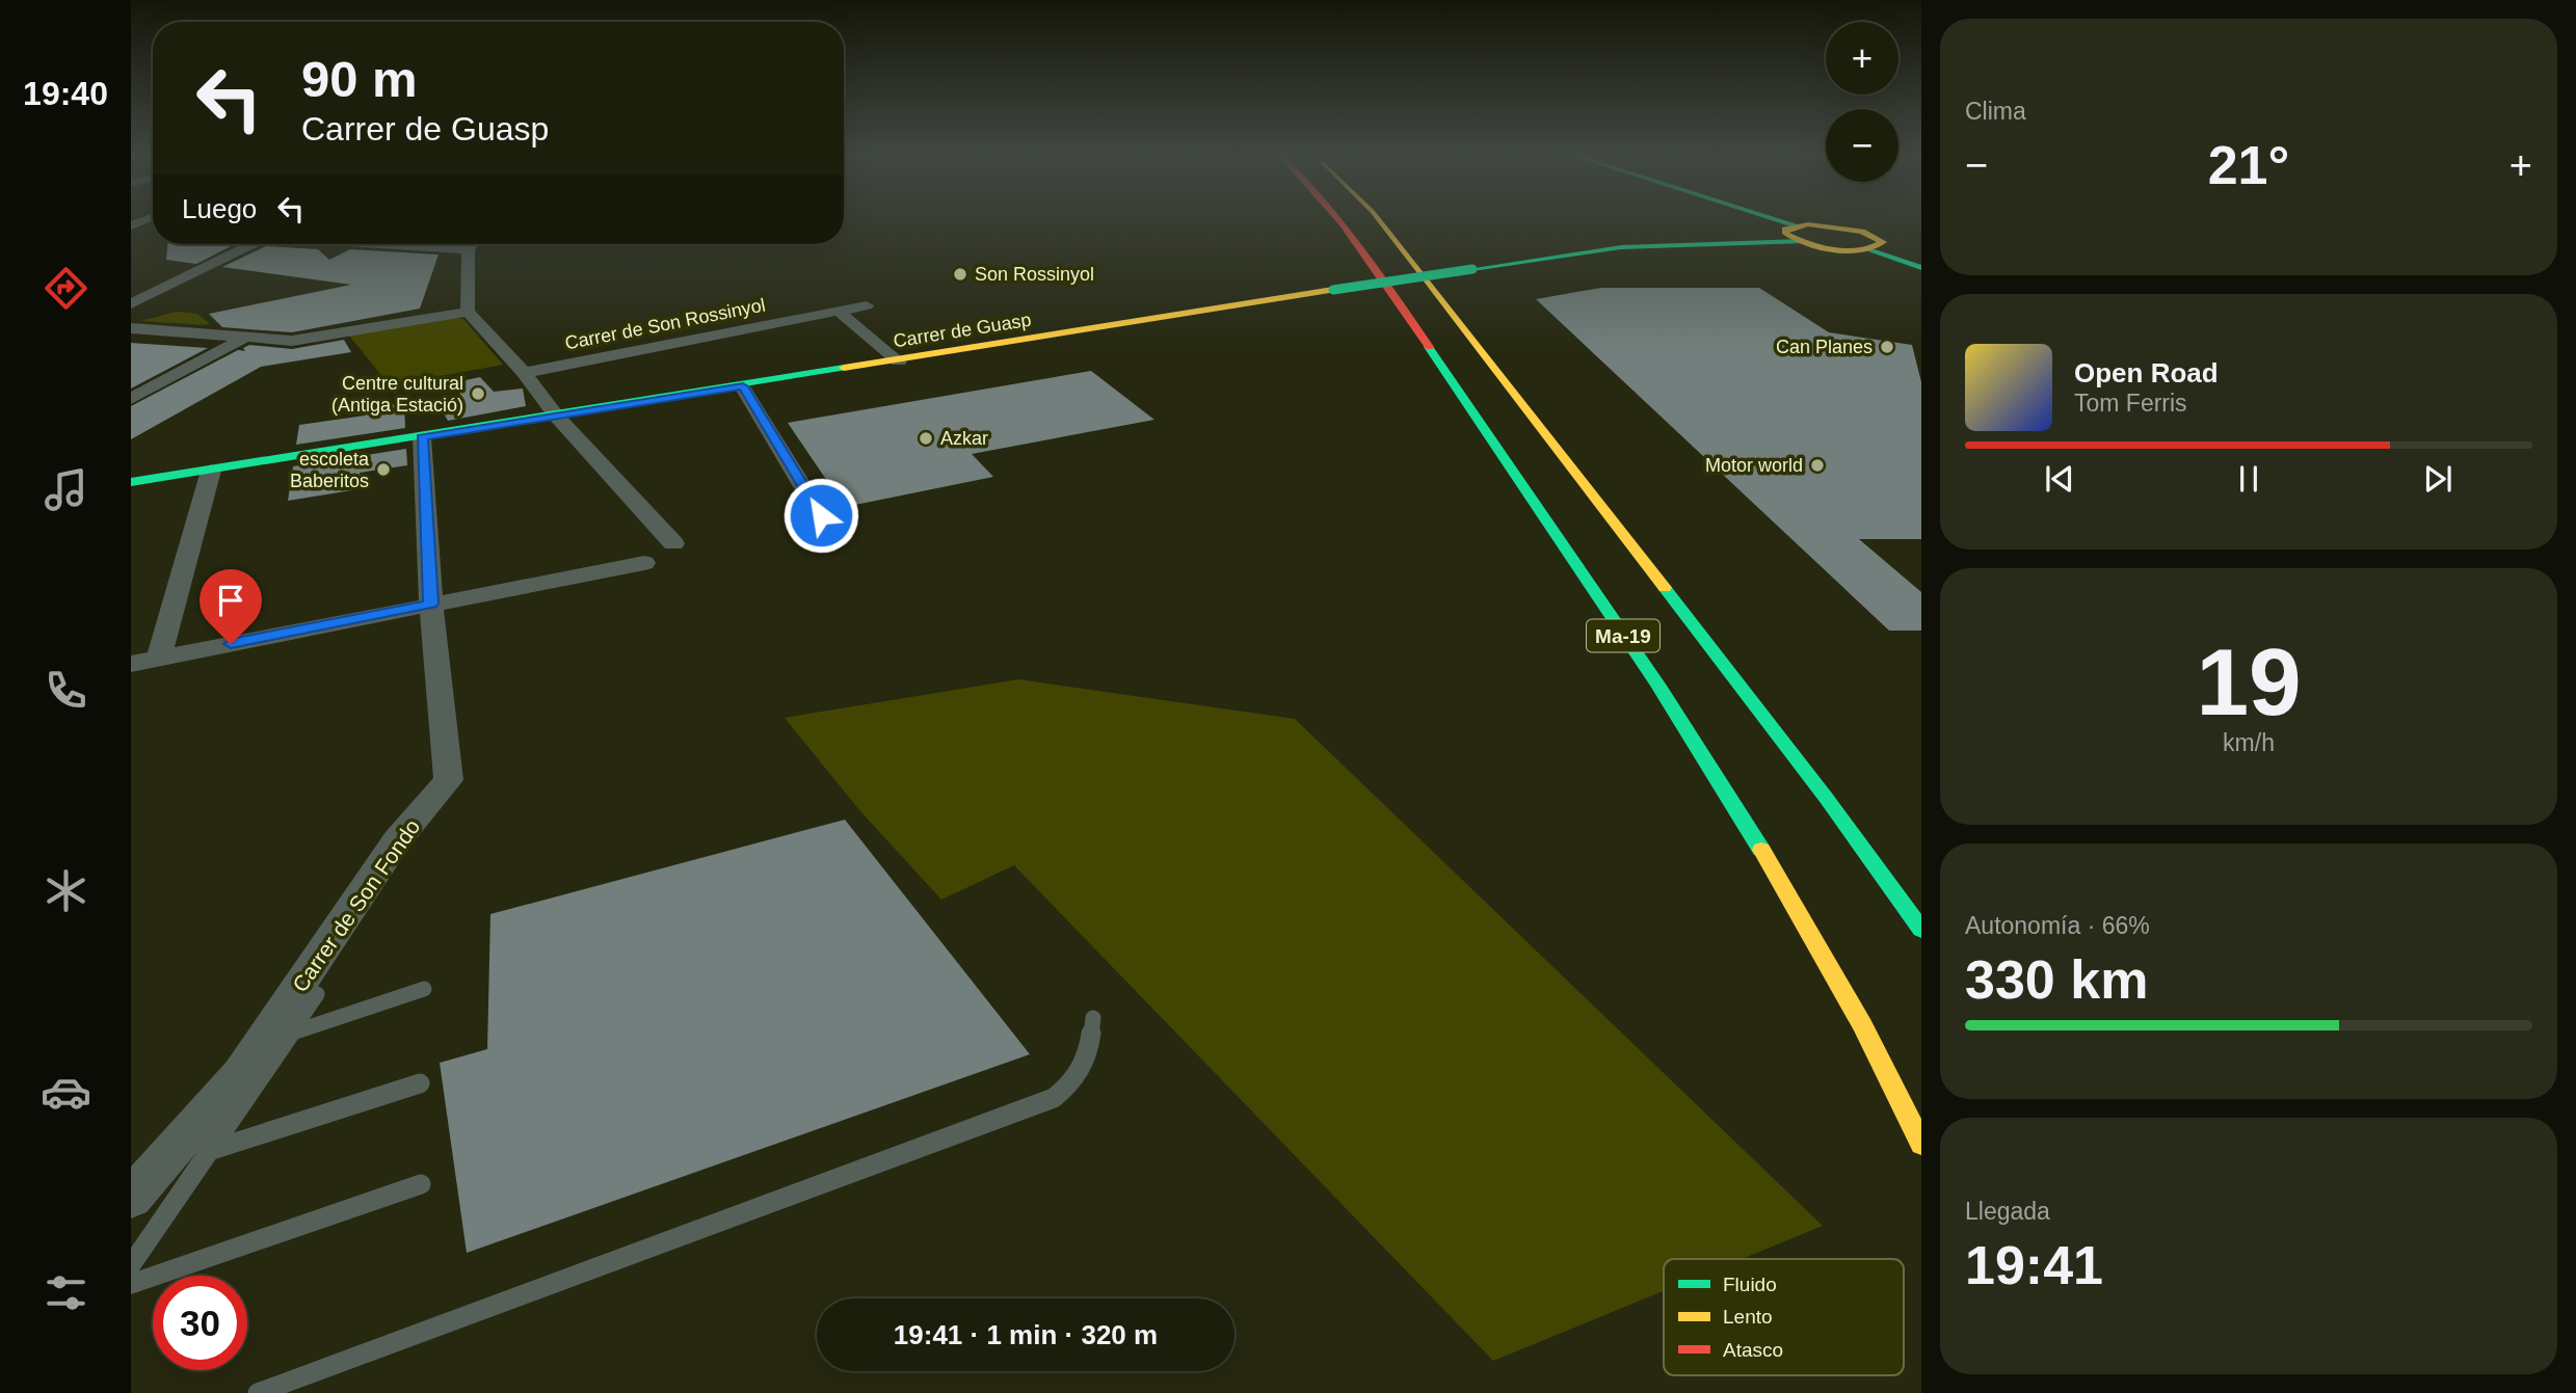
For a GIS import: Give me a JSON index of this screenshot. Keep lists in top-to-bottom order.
{
  "streets": {
    "main road": ["Carrer de Guasp", "Ma-19"],
    "street": ["Carrer de Son Rossinyol", "Carrer de Son Fondo"]
  },
  "crossings": [
    ["Carrer de Guasp", "Carrer de Son Fondo"]
  ],
  "places": [
    "Son Rossinyol",
    "Can Planes",
    "Centre cultural (Antiga Estació)",
    "Azkar",
    "Motor world",
    "escoleta Baberitos"
  ],
  "legend": ["Fluido", "Lento", "Atasco"],
  "page": {
    "tabs": "19:40",
    "tile": [
      "Clima",
      ["19", "km/h"],
      ["Autonomía · 66%", "330 km"],
      ["Llegada", "19:41"]
    ],
    "map_buttons": ["+", "−"],
    "turn": ["90 m", "Carrer de Guasp"],
    "heat": ["−", "21°", "+"],
    "then": "Luego",
    "song": ["Open Road", "Tom Ferris"],
    "limit": "30",
    "trip": "19:41 · 1 min · 320 m"
  }
}
